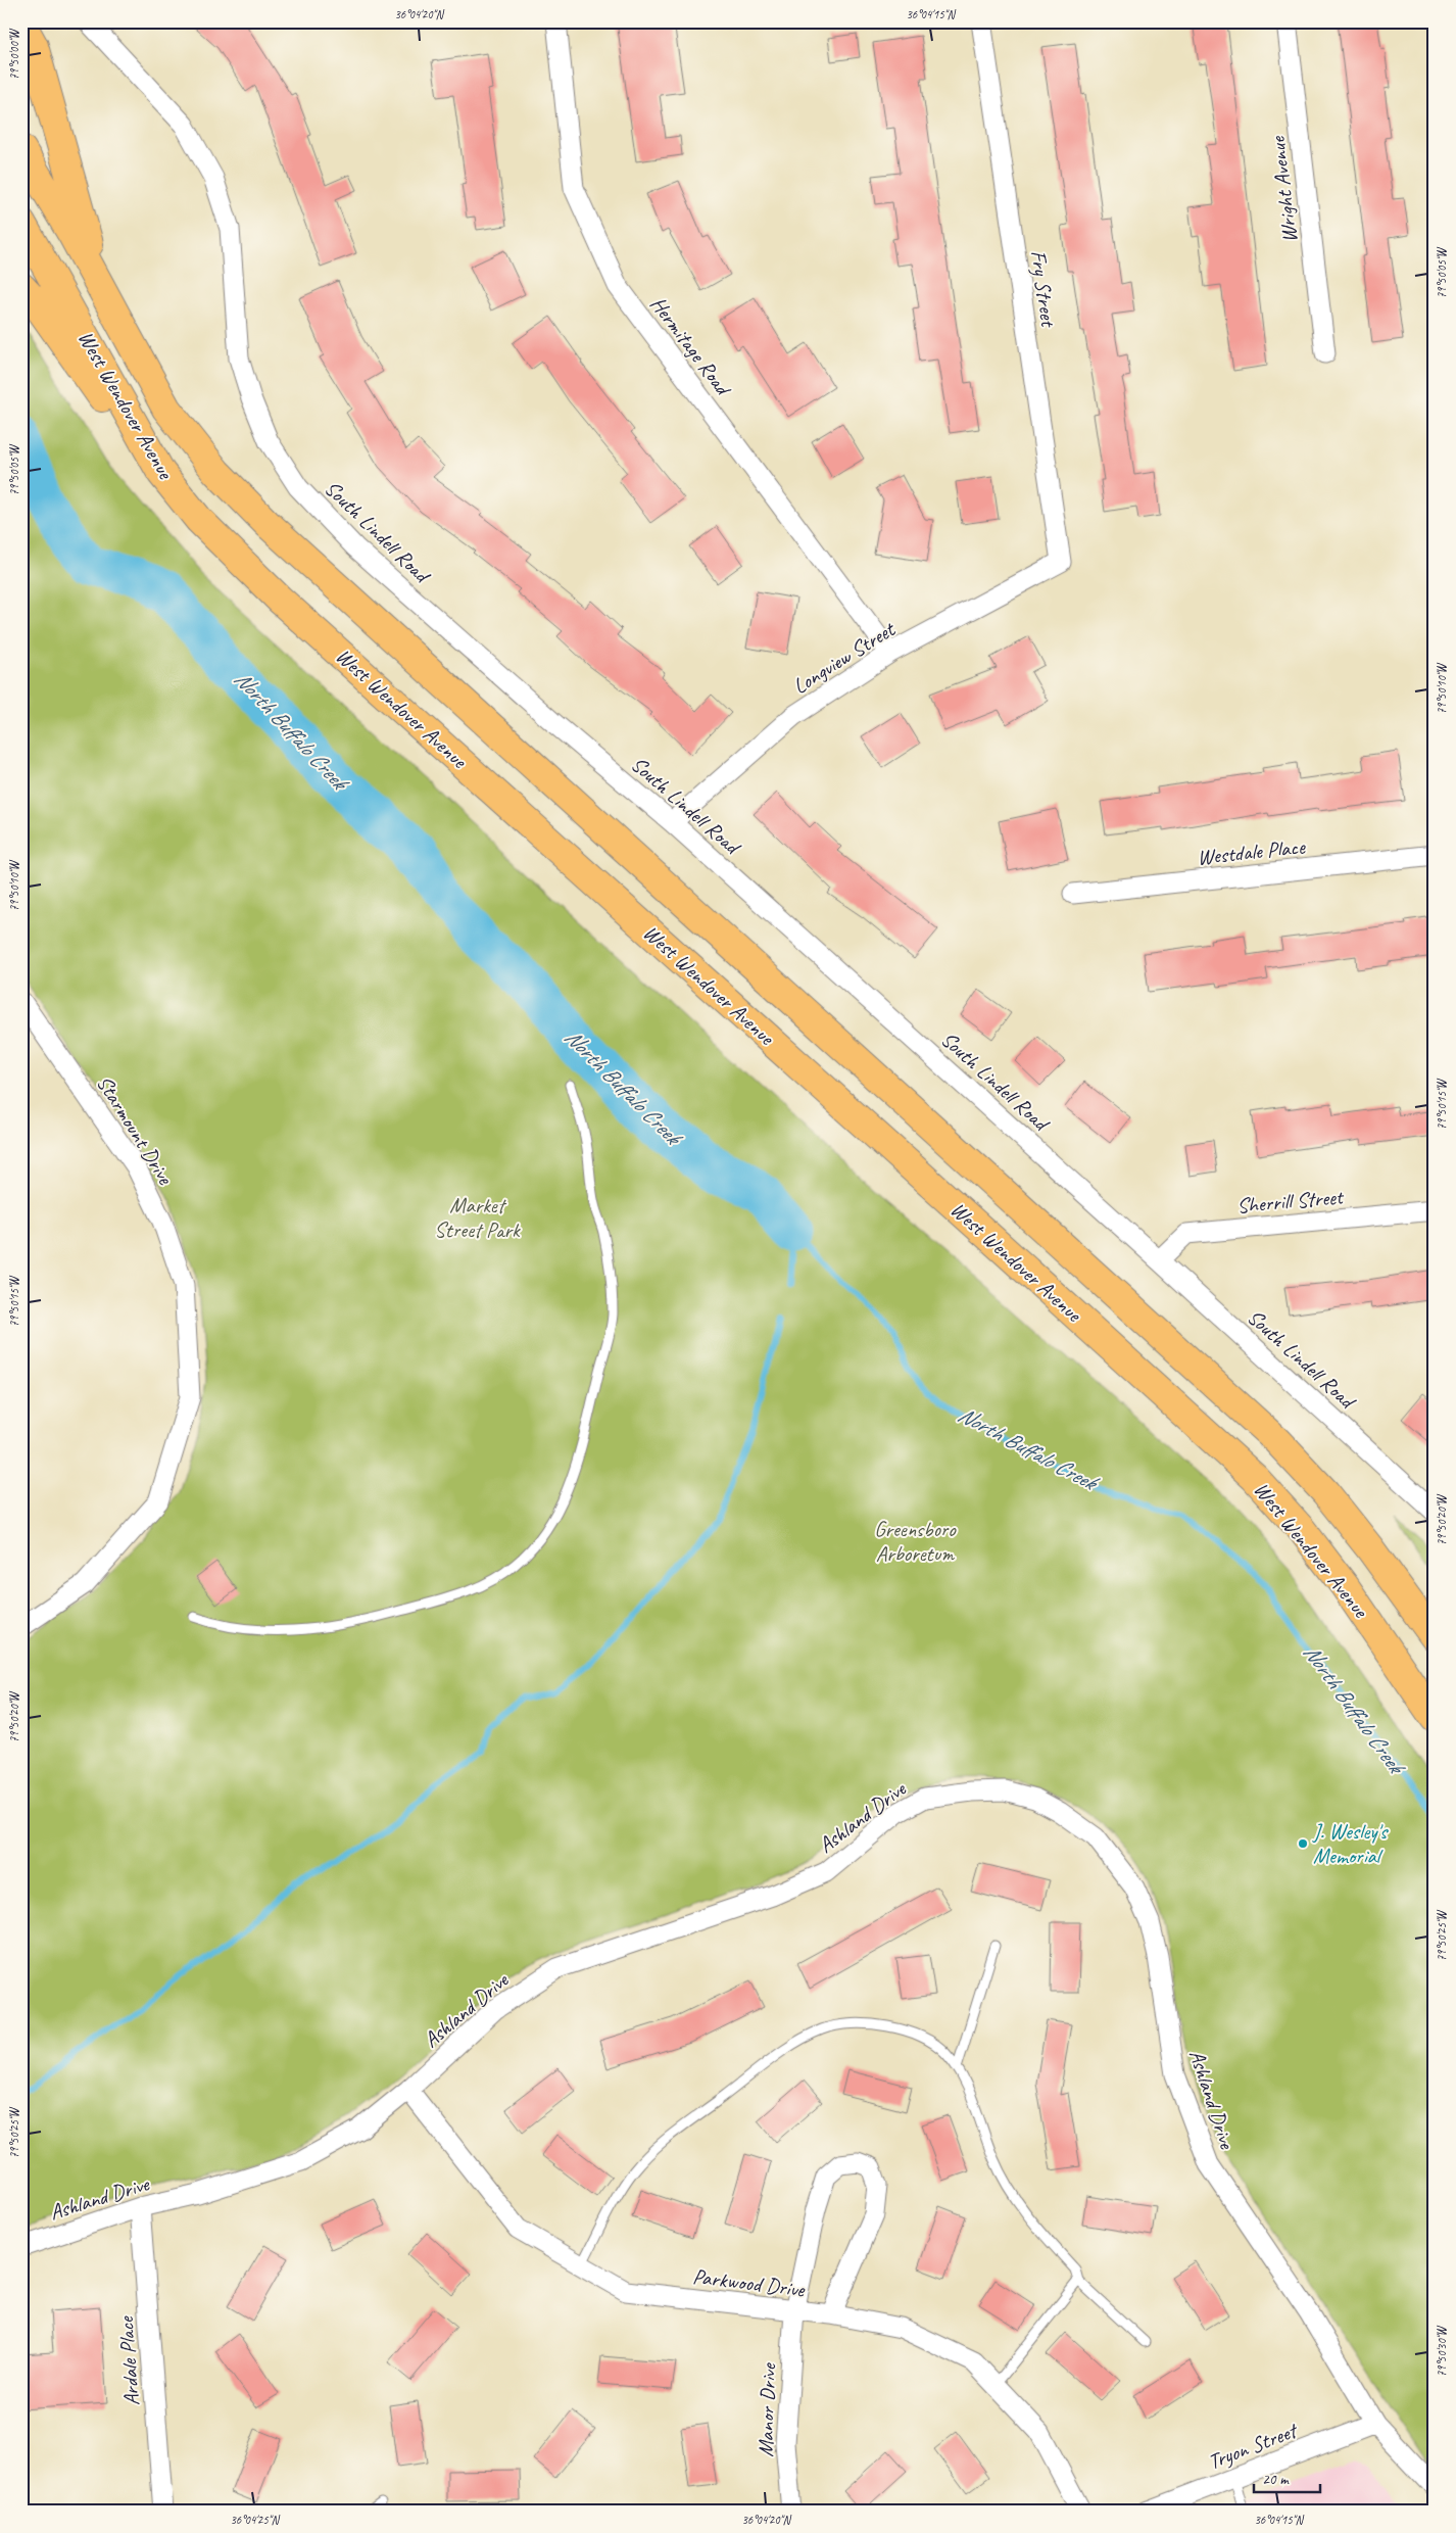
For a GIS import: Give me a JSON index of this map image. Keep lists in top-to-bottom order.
{
  "streets": {
    "highway": ["West Wendover Avenue"],
    "street": [
      "Wright Avenue",
      "Fry Street",
      "Hermitage Road",
      "South Lindell Road",
      "Longview Street",
      "Westdale Place",
      "Starmount Drive",
      "Sherrill Street",
      "Ashland Drive",
      "Parkwood Drive",
      "Ardale Place",
      "Manor Drive",
      "Tryon Street"
    ]
  },
  "crossings": [
    ["Fry Street", "Longview Street"],
    ["Hermitage Road", "Longview Street"],
    ["South Lindell Road", "Longview Street"],
    ["South Lindell Road", "Sherrill Street"],
    ["Ashland Drive", "Parkwood Drive"],
    ["Ashland Drive", "Ardale Place"],
    ["Ashland Drive", "Tryon Street"],
    ["Parkwood Drive", "Manor Drive"]
  ],
  "water": ["North Buffalo Creek"],
  "parks": ["Market Street Park", "Greensboro Arboretum"],
  "places": ["J. Wesley's Memorial"],
  "scale_bar": "20 m",
  "coordinates": [
    "36°04'20\"N",
    "36°04'15\"N",
    "79°50'00\"W",
    "79°50'05\"W",
    "79°50'10\"W",
    "79°50'15\"W",
    "79°50'20\"W",
    "79°50'25\"W",
    "79°50'30\"W",
    "36°04'25\"N"
  ]
}
